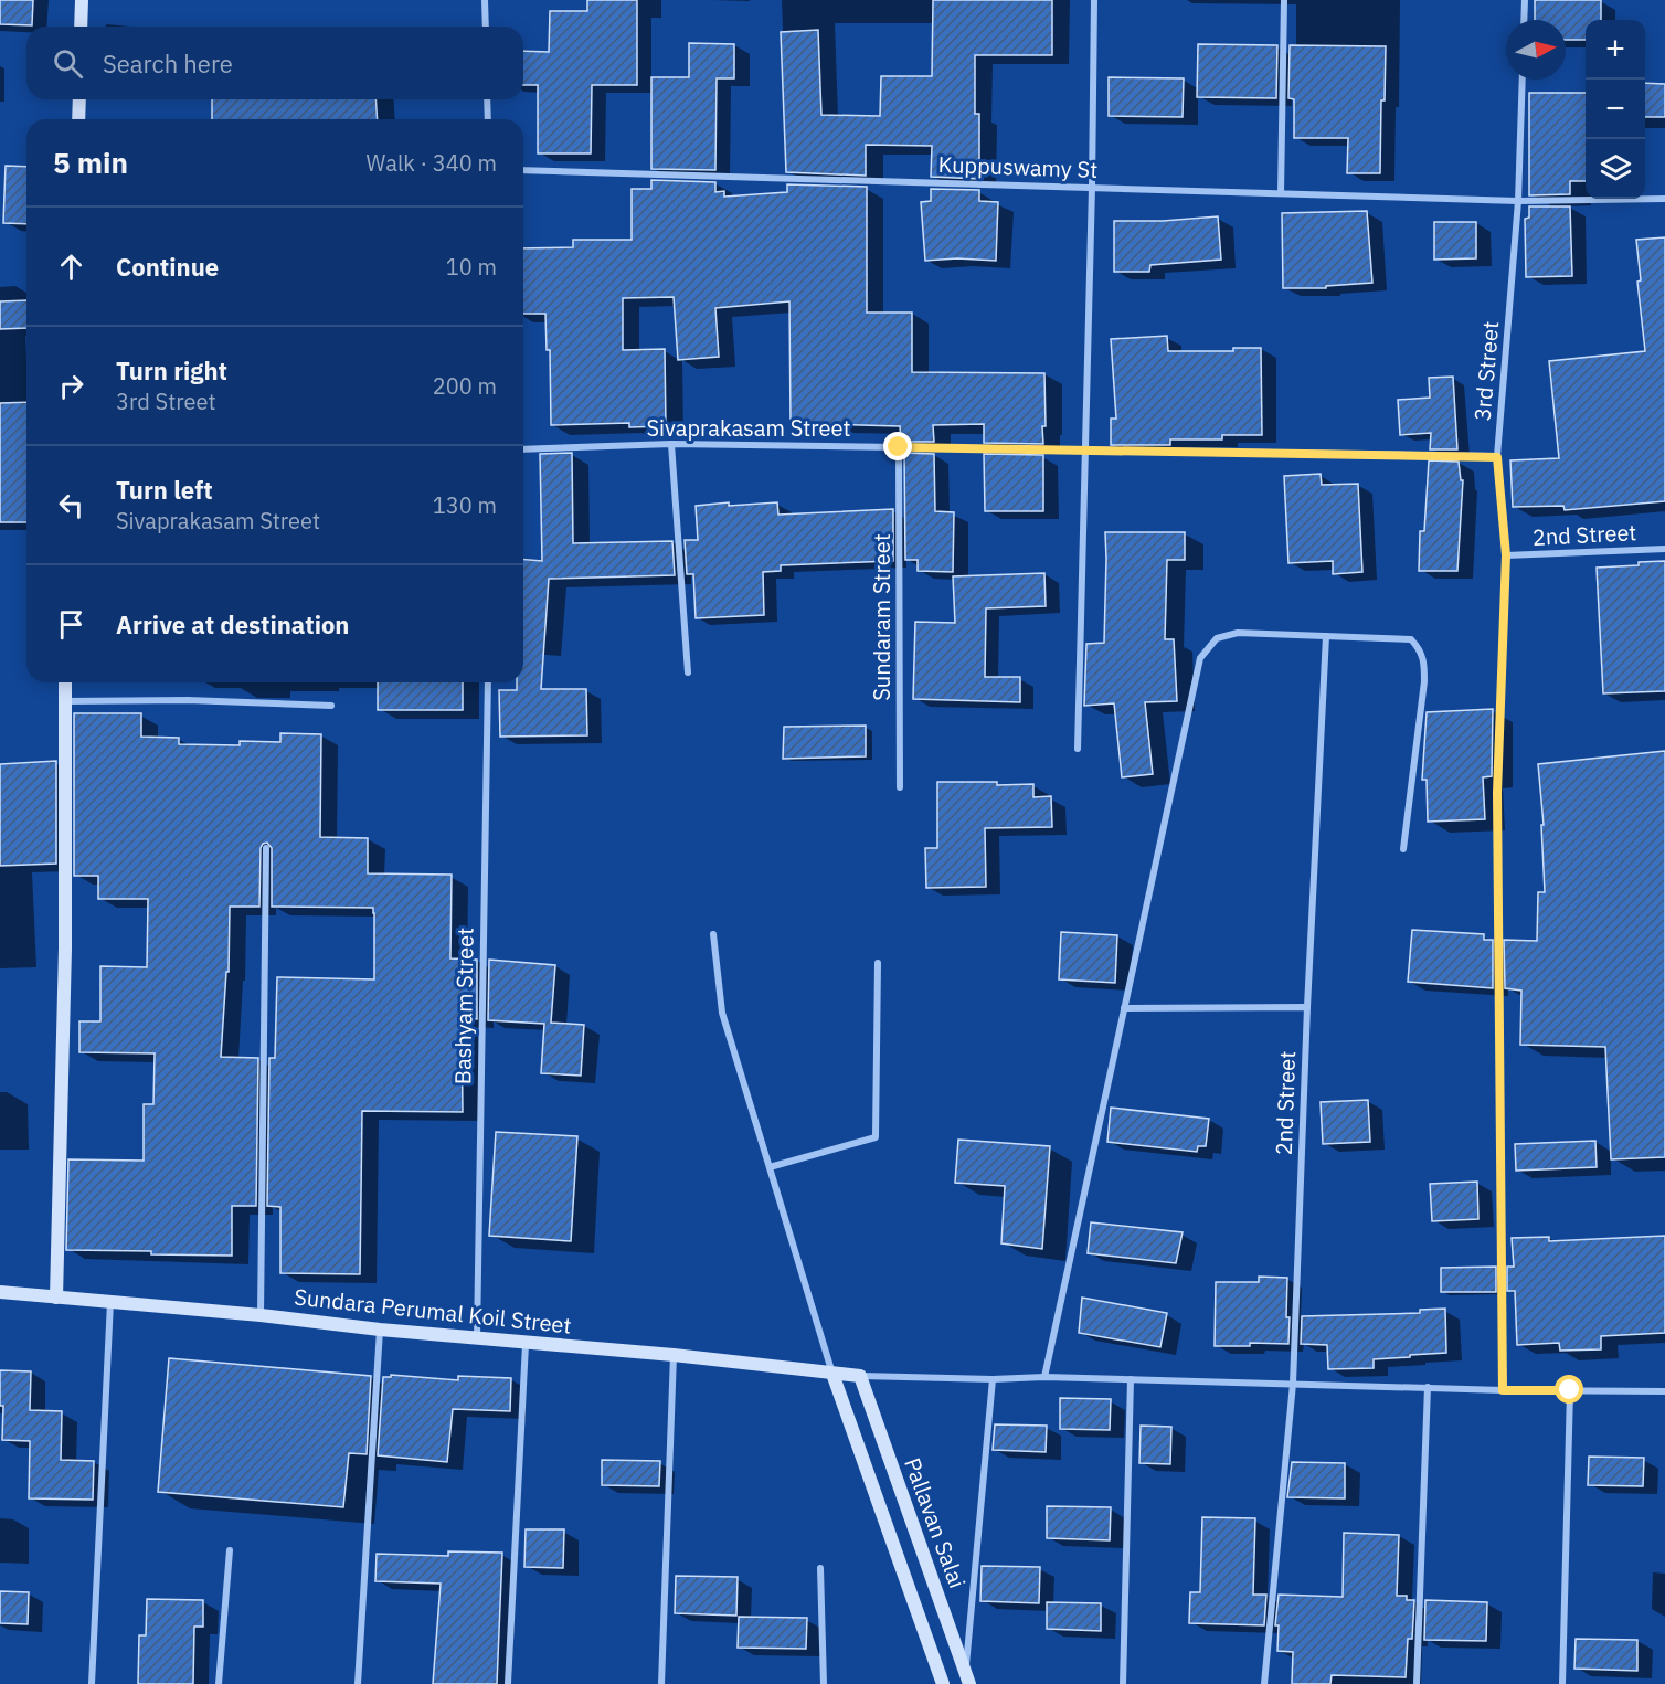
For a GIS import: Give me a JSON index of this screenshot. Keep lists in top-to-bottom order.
{
  "streets": {
    "street": [
      "Kuppuswamy St",
      "3rd Street",
      "Sivaprakasam Street",
      "2nd Street",
      "Sundaram Street",
      "Bashyam Street",
      "Sundara Perumal Koil Street",
      "Pallavan Salai"
    ]
  },
  "crossings": [
    ["Kuppuswamy St", "3rd Street"],
    ["3rd Street", "Sivaprakasam Street"],
    ["3rd Street", "2nd Street"],
    ["Sivaprakasam Street", "Sundaram Street"],
    ["Bashyam Street", "Sundara Perumal Koil Street"],
    ["Sundara Perumal Koil Street", "Pallavan Salai"]
  ],
  "north": "right",
  "page": {
    "map_buttons": ["+", "−"],
    "search": "Search here",
    "heading": ["5 min", "Walk · 340 m"],
    "list": [
      ["Continue", "10 m"],
      ["Turn right", "3rd Street", "200 m"],
      ["Turn left", "Sivaprakasam Street", "130 m"],
      "Arrive at destination"
    ]
  }
}
